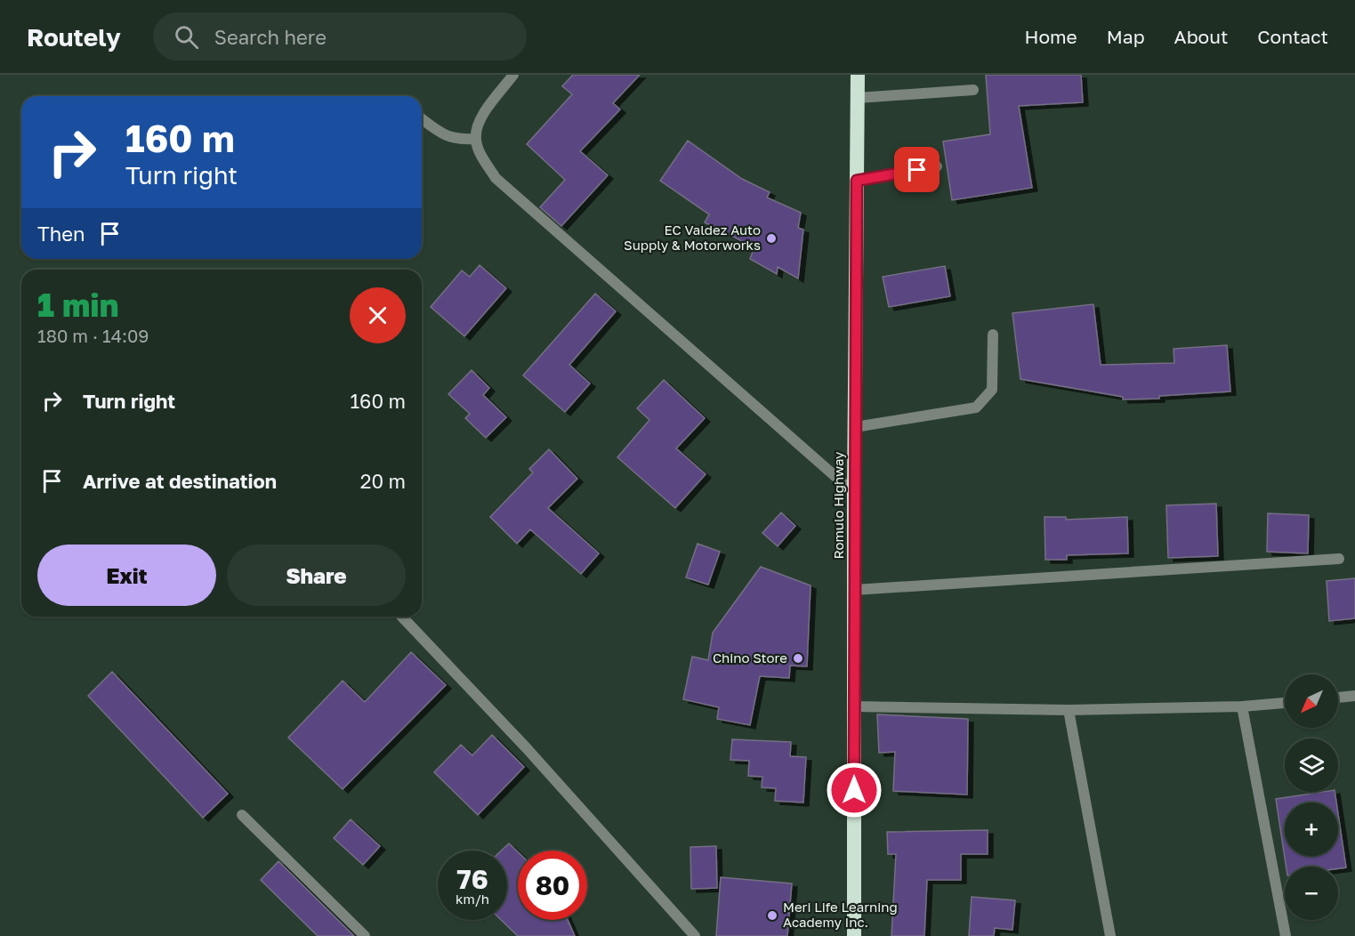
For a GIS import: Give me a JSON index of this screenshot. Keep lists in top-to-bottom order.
{
  "streets": {
    "highway": ["Romulo Highway"]
  },
  "places": ["EC Valdez Auto Supply & Motorworks", "Chino Store", "Meri Life Learning Academy Inc."],
  "north": "bottom left",
  "page": {
    "header": "Routely",
    "search": "Search here",
    "nav": [
      "Home",
      "Map",
      "About",
      "Contact"
    ],
    "turn": ["160 m", "Turn right"],
    "then": "Then",
    "heading": ["1 min", "180 m · 14:09"],
    "list": [
      {
        "name": "Turn right",
        "value": "160 m"
      },
      {
        "name": "Arrive at destination",
        "value": "20 m"
      }
    ],
    "buttons": ["Exit", "Share"],
    "map_buttons": ["+", "−"],
    "speed": "76 km/h",
    "limit": "80"
  }
}
